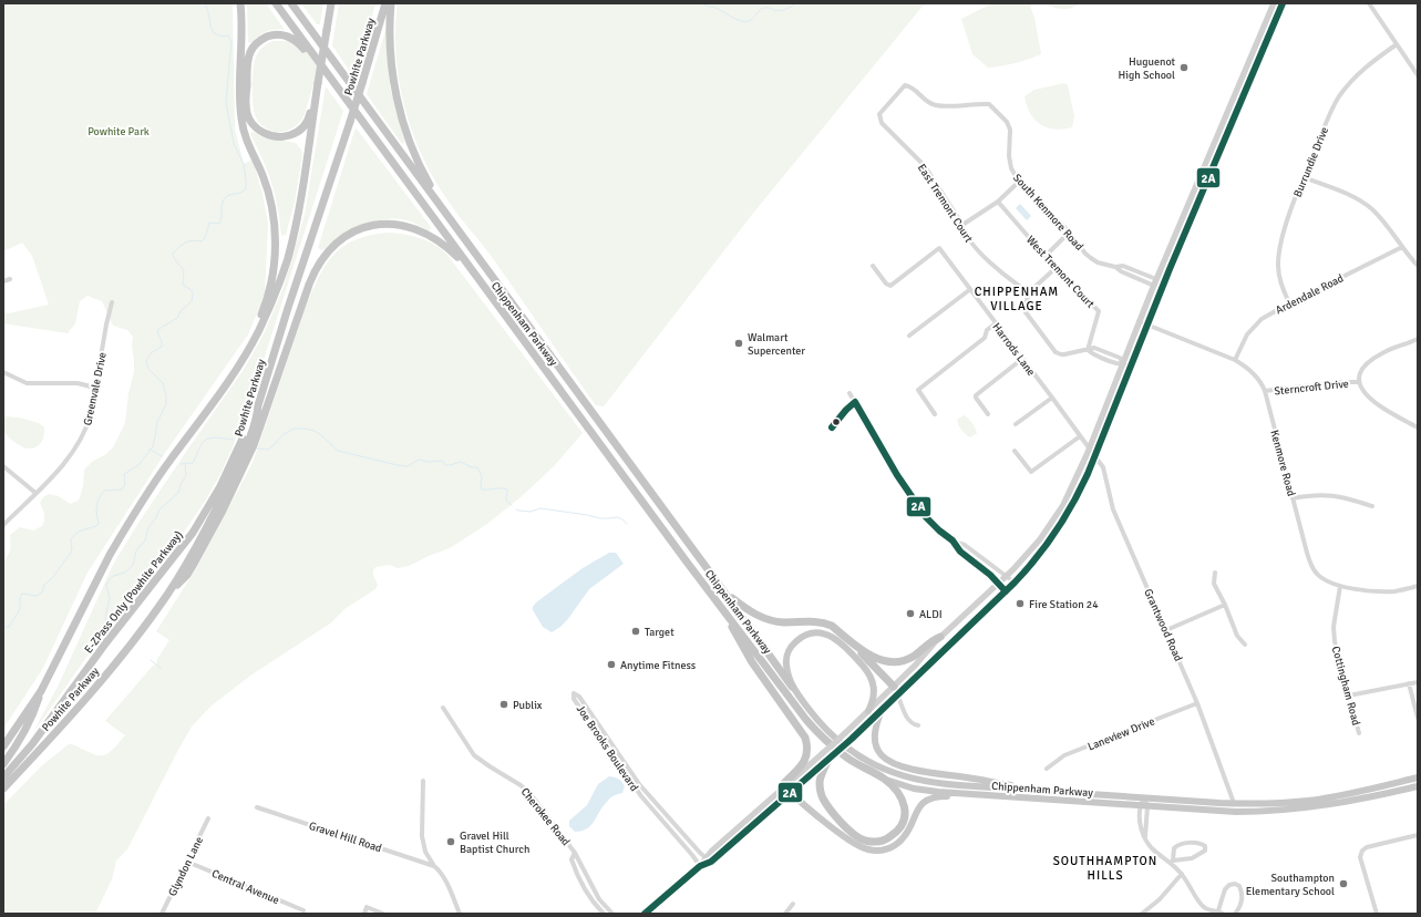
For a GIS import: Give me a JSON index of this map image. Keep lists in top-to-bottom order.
{
  "streets": {
    "highway": ["Powhite Parkway", "Chippenham Parkway", "E-ZPass Only (Powhite Parkway)"],
    "street": [
      "Burrundie Drive",
      "East Tremont Court",
      "South Kenmore Road",
      "West Tremont Court",
      "Ardendale Road",
      "Harrods Lane",
      "Sterncroft Drive",
      "Greenvale Drive",
      "Kenmore Road",
      "Grantwood Road",
      "Cottingham Road",
      "Laneview Drive",
      "Joe Brooks Boulevard",
      "Cherokee Road",
      "Gravel Hill Road",
      "Glyndon Lane",
      "Central Avenue"
    ]
  },
  "crossings": [
    ["Powhite Parkway", "E-ZPass Only (Powhite Parkway)"],
    ["Burrundie Drive", "Ardendale Road"],
    ["East Tremont Court", "South Kenmore Road"],
    ["East Tremont Court", "West Tremont Court"],
    ["Ardendale Road", "Kenmore Road"],
    ["Chippenham Parkway", "Grantwood Road"],
    ["Harrods Lane", "Grantwood Road"],
    ["Sterncroft Drive", "Kenmore Road"],
    ["Kenmore Road", "Cottingham Road"],
    ["Grantwood Road", "Laneview Drive"],
    ["Glyndon Lane", "Central Avenue"]
  ],
  "districts": ["CHIPPENHAM VILLAGE", "SOUTHHAMPTON HILLS"],
  "parks": ["Powhite Park"],
  "places": [
    "Huguenot High School",
    "Walmart Supercenter",
    "Fire Station 24",
    "ALDI",
    "Target",
    "Anytime Fitness",
    "Publix",
    "Gravel Hill Baptist Church",
    "Southampton Elementary School"
  ],
  "lines": ["transit line 2A"]
}
